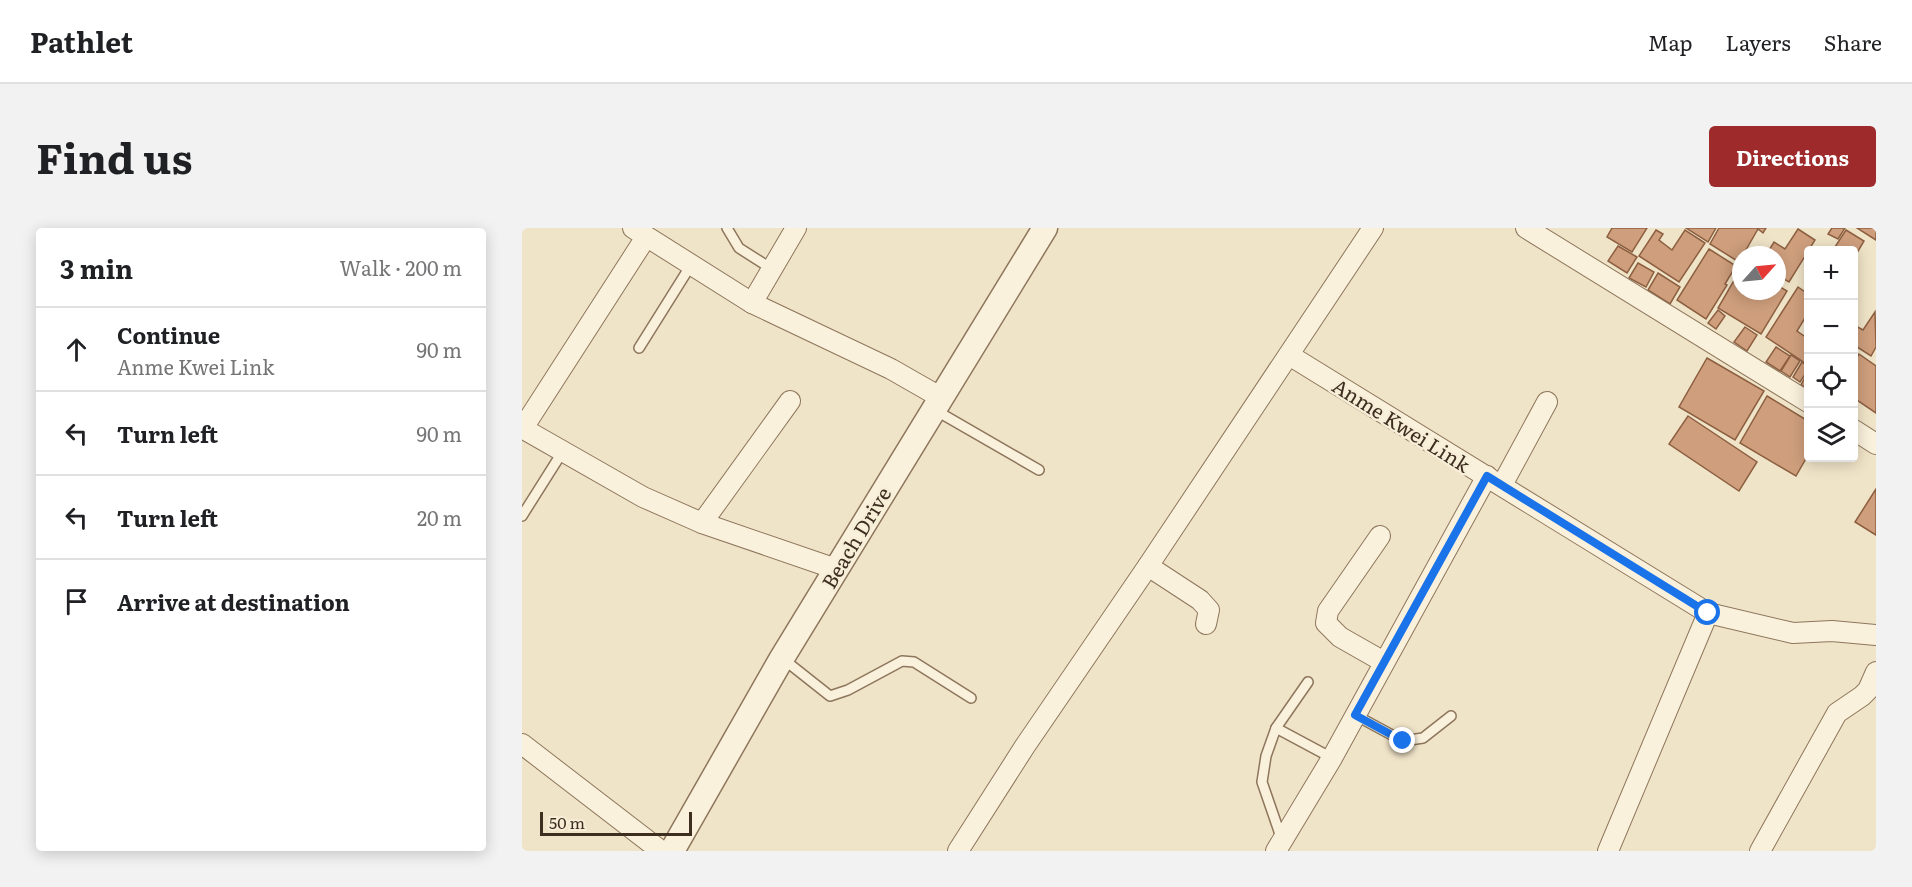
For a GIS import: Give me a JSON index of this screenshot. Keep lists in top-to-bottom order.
{
  "streets": {
    "street": ["Anme Kwei Link", "Beach Drive"]
  },
  "scale_bar": "50 m",
  "north": "top right",
  "page": {
    "header": "Pathlet",
    "nav": ["Map", "Layers", "Share"],
    "title": "Find us",
    "buttons": "Directions",
    "heading": ["3 min", "Walk · 200 m"],
    "map_buttons": ["+", "−"],
    "list": [
      ["Continue", "Anme Kwei Link", "90 m"],
      ["Turn left", "90 m"],
      ["Turn left", "20 m"],
      "Arrive at destination"
    ],
    "scale": "50 m"
  }
}
